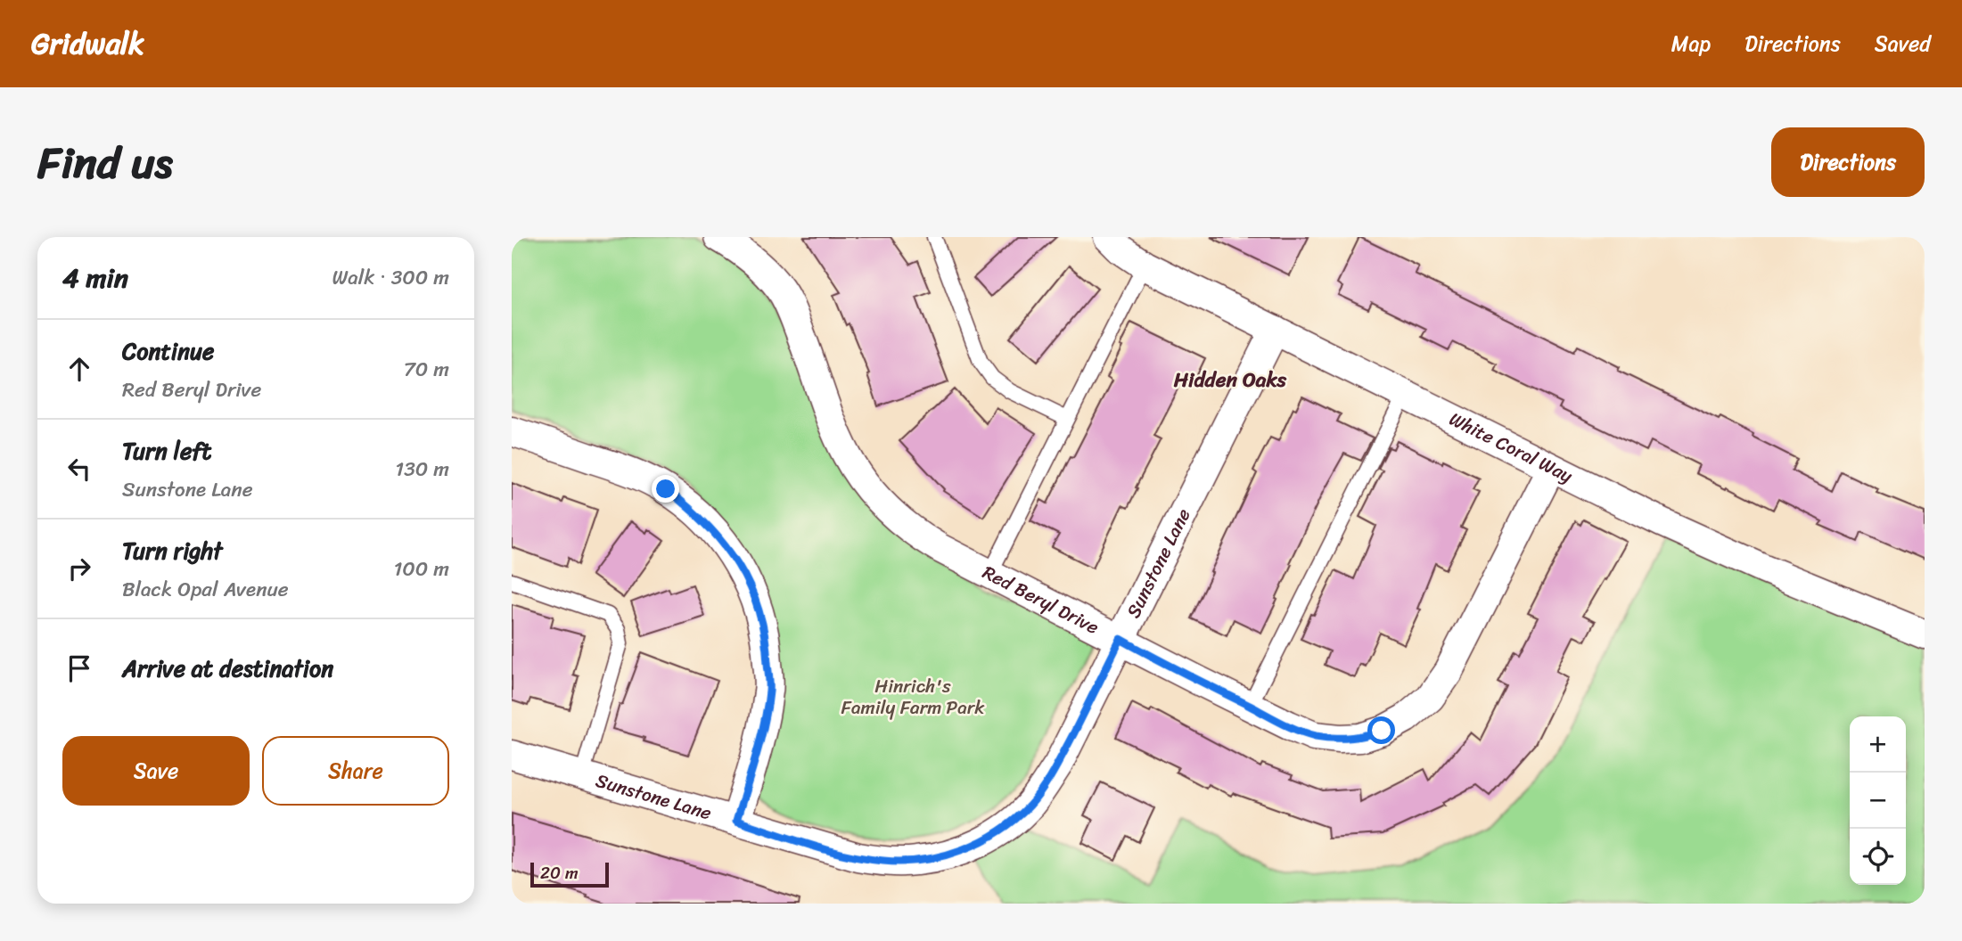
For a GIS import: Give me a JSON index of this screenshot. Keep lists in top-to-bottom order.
{
  "streets": {
    "street": ["White Coral Way", "Sunstone Lane", "Red Beryl Drive"]
  },
  "crossings": [
    ["White Coral Way", "Sunstone Lane"],
    ["White Coral Way", "Red Beryl Drive"],
    ["Sunstone Lane", "Red Beryl Drive"]
  ],
  "districts": ["Hidden Oaks"],
  "parks": ["Hinrich's Family Farm Park"],
  "scale_bar": "20 m",
  "page": {
    "header": "Gridwalk",
    "nav": ["Map", "Directions", "Saved"],
    "title": "Find us",
    "buttons": [
      "Directions",
      ["Save", "Share"]
    ],
    "heading": ["4 min", "Walk · 300 m"],
    "list": [
      ["Continue", "Red Beryl Drive", "70 m"],
      ["Turn left", "Sunstone Lane", "130 m"],
      ["Turn right", "Black Opal Avenue", "100 m"],
      "Arrive at destination"
    ],
    "map_buttons": ["+", "−"],
    "scale": "20 m"
  }
}
